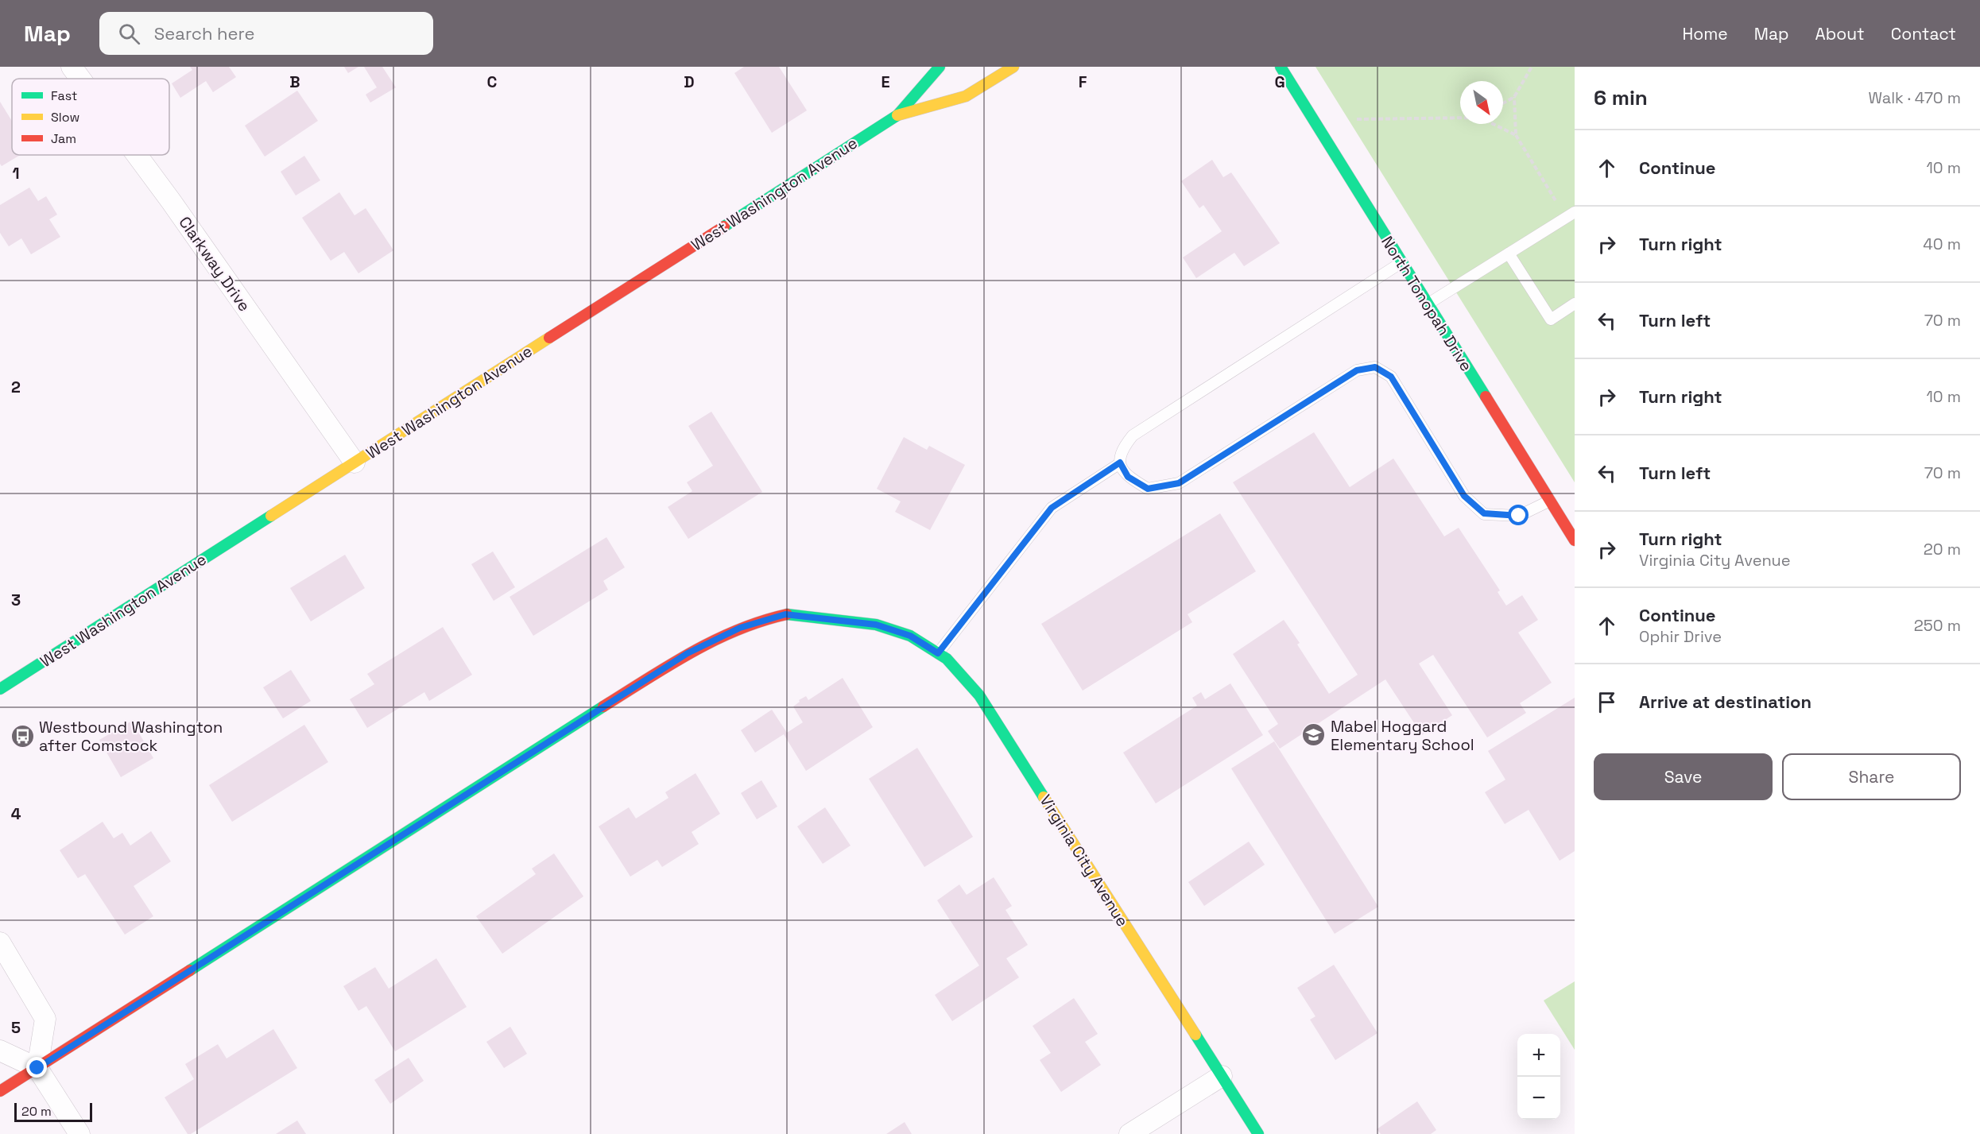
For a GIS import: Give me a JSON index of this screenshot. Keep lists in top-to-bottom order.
{
  "streets": {
    "street": [
      "West Washington Avenue",
      "Clarkway Drive",
      "North Tonopah Drive",
      "Virginia City Avenue"
    ]
  },
  "crossings": [
    ["West Washington Avenue", "Clarkway Drive"]
  ],
  "places": {
    "school or university": ["Mabel Hoggard Elementary School"],
    "bus stop": ["Westbound Washington after Comstock"]
  },
  "legend": ["Fast", "Slow", "Jam"],
  "scale_bar": "20 m",
  "north": "bottom right",
  "page": {
    "header": "Map",
    "search": "Search here",
    "nav": [
      "Home",
      "Map",
      "About",
      "Contact"
    ],
    "heading": ["6 min", "Walk · 470 m"],
    "list": [
      ["Continue", "10 m"],
      ["Turn right", "40 m"],
      ["Turn left", "70 m"],
      ["Turn right", "10 m"],
      ["Turn left", "70 m"],
      ["Turn right", "Virginia City Avenue", "20 m"],
      ["Continue", "Ophir Drive", "250 m"],
      "Arrive at destination"
    ],
    "buttons": ["Save", "Share"],
    "map_buttons": ["+", "−"],
    "scale": "20 m"
  },
  "grid": {
    "columns": [
      "B",
      "C",
      "D",
      "E",
      "F",
      "G"
    ],
    "rows": [
      "1",
      "2",
      "3",
      "4",
      "5"
    ]
  }
}
